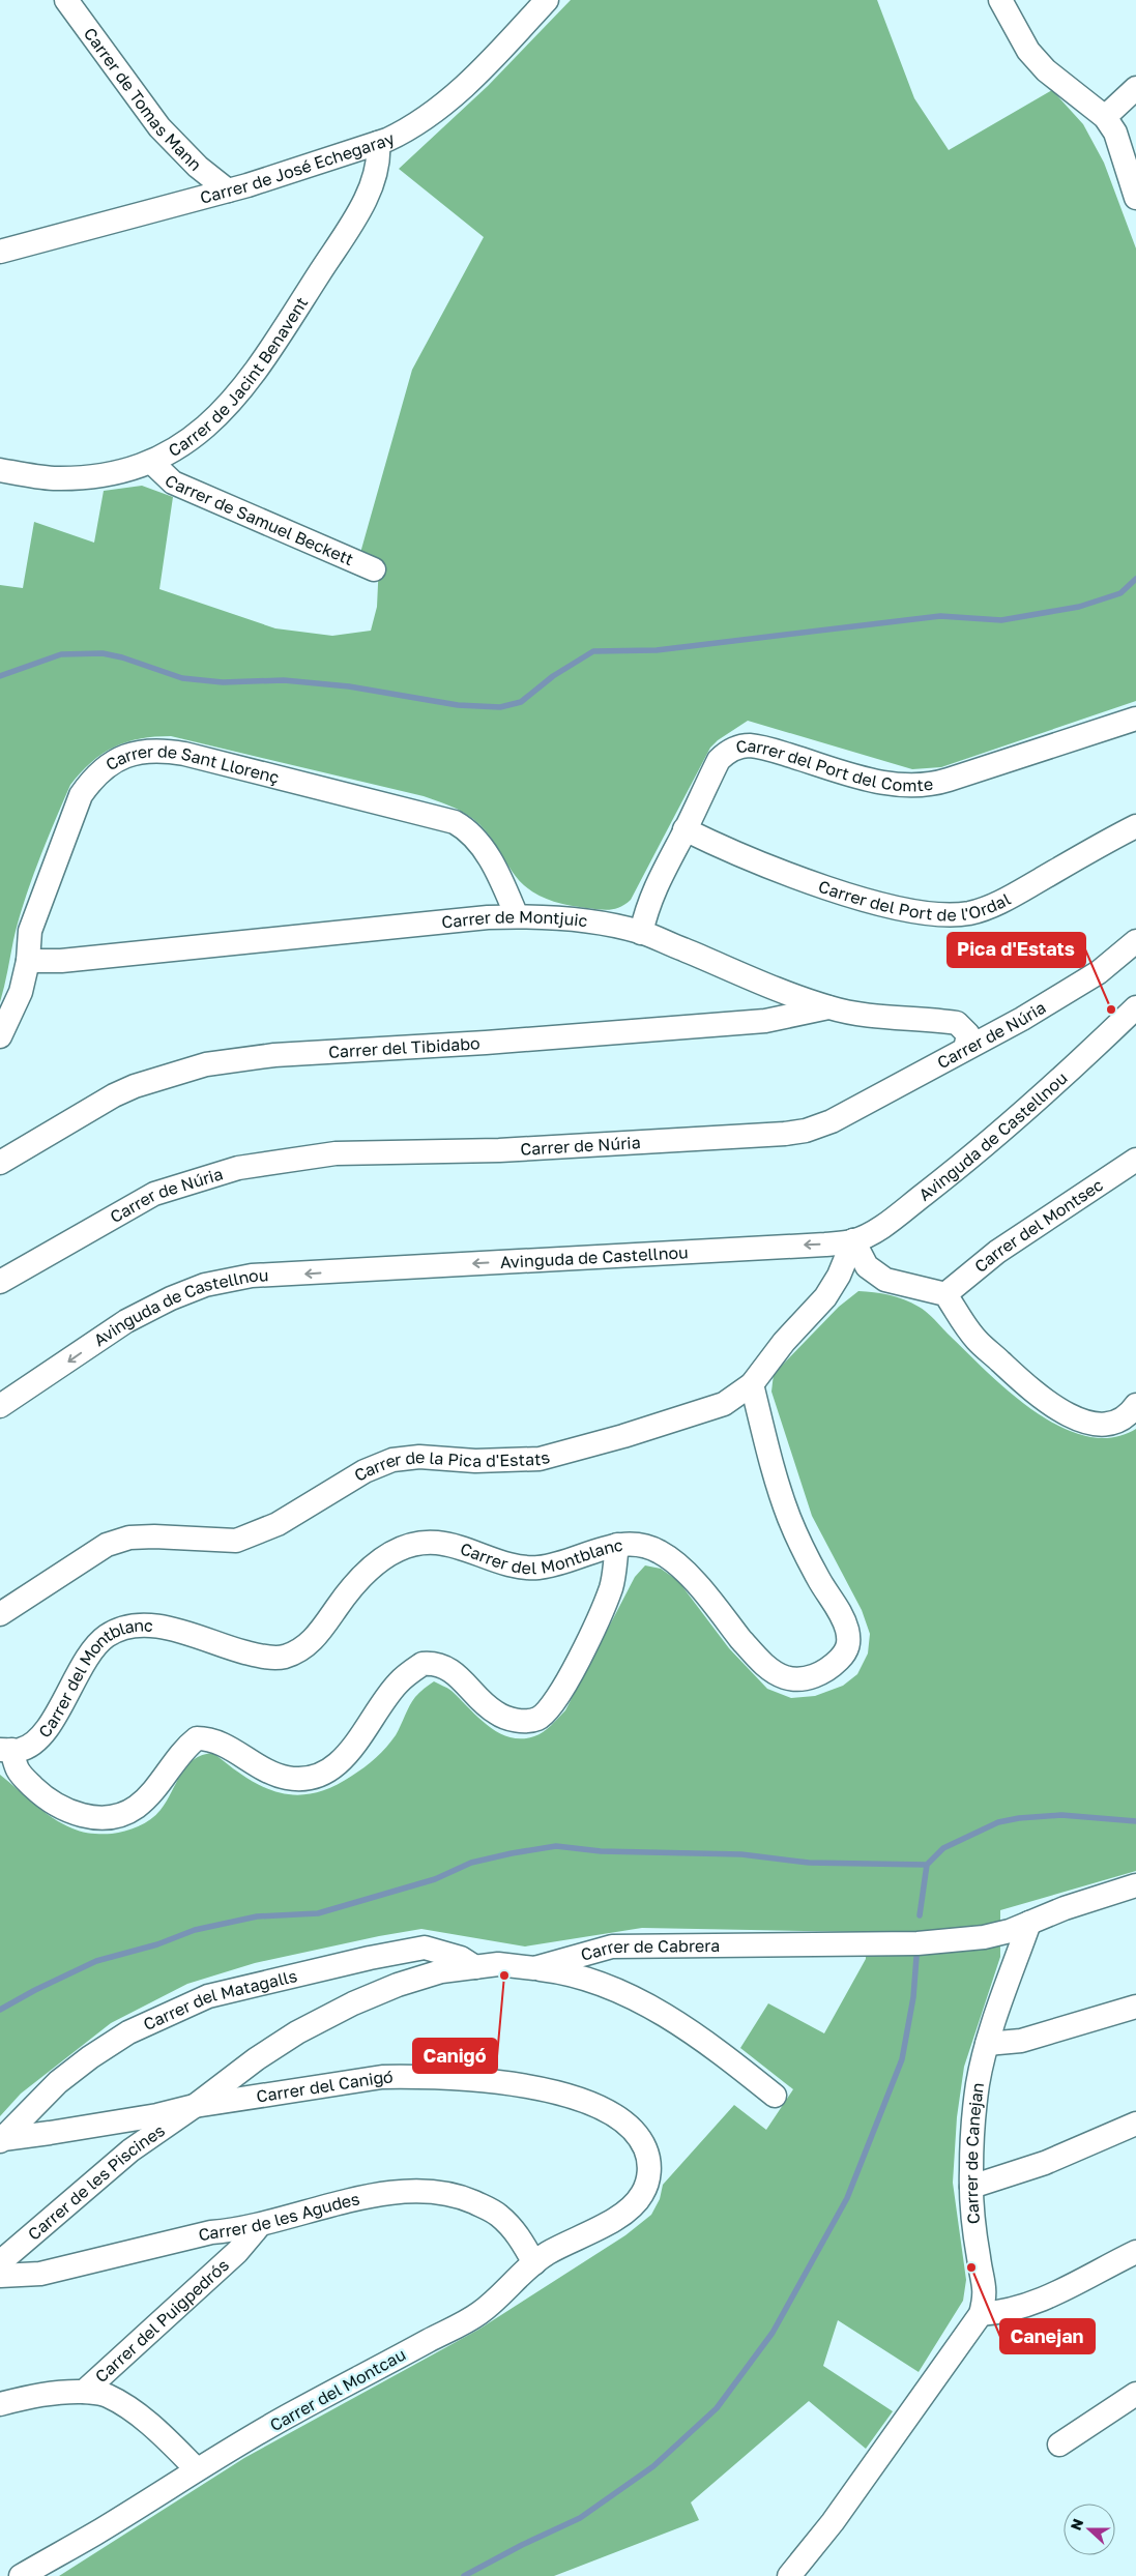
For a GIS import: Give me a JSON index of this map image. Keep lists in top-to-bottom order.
{
  "streets": {
    "street": [
      "Carrer de Tomas Mann",
      "Carrer de José Echegaray",
      "Carrer de Jacint Benavent",
      "Carrer de Samuel Beckett",
      "Carrer del Port del Comte",
      "Carrer de Sant Llorenç",
      "Carrer del Port de l'Ordal",
      "Carrer de Montjuic",
      "Carrer de Núria",
      "Carrer del Tibidabo",
      "Avinguda de Castellnou",
      "Carrer del Montsec",
      "Carrer de la Pica d'Estats",
      "Carrer del Montblanc",
      "Carrer de Cabrera",
      "Carrer del Matagalls",
      "Carrer del Canigó",
      "Carrer de Canejan",
      "Carrer de les Piscines",
      "Carrer de les Agudes",
      "Carrer del Puigpedrós",
      "Carrer del Montcau"
    ]
  },
  "crossings": [
    ["Carrer de Tomas Mann", "Carrer de José Echegaray"],
    ["Carrer de José Echegaray", "Carrer de Jacint Benavent"],
    ["Carrer de Jacint Benavent", "Carrer de Samuel Beckett"],
    ["Carrer del Port del Comte", "Carrer del Port de l'Ordal"],
    ["Carrer del Port del Comte", "Carrer de Montjuic"],
    ["Carrer de Sant Llorenç", "Carrer de Montjuic"],
    ["Carrer de Montjuic", "Carrer de Núria"],
    ["Carrer de Montjuic", "Carrer del Tibidabo"],
    ["Avinguda de Castellnou", "Carrer de la Pica d'Estats"],
    ["Carrer de la Pica d'Estats", "Carrer del Montblanc"],
    ["Carrer de Cabrera", "Carrer del Matagalls"],
    ["Carrer de Cabrera", "Carrer del Canigó"],
    ["Carrer de Cabrera", "Carrer de Canejan"],
    ["Carrer de Cabrera", "Carrer de les Piscines"],
    ["Carrer del Matagalls", "Carrer del Canigó"],
    ["Carrer del Canigó", "Carrer de les Piscines"],
    ["Carrer del Canigó", "Carrer del Montcau"],
    ["Carrer de les Agudes", "Carrer del Puigpedrós"],
    ["Carrer de les Agudes", "Carrer del Montcau"],
    ["Carrer del Puigpedrós", "Carrer del Montcau"]
  ],
  "one_way": ["Avinguda de Castellnou"],
  "places": ["Pica d'Estats", "Canigó", "Canejan"],
  "north": "left"
}
